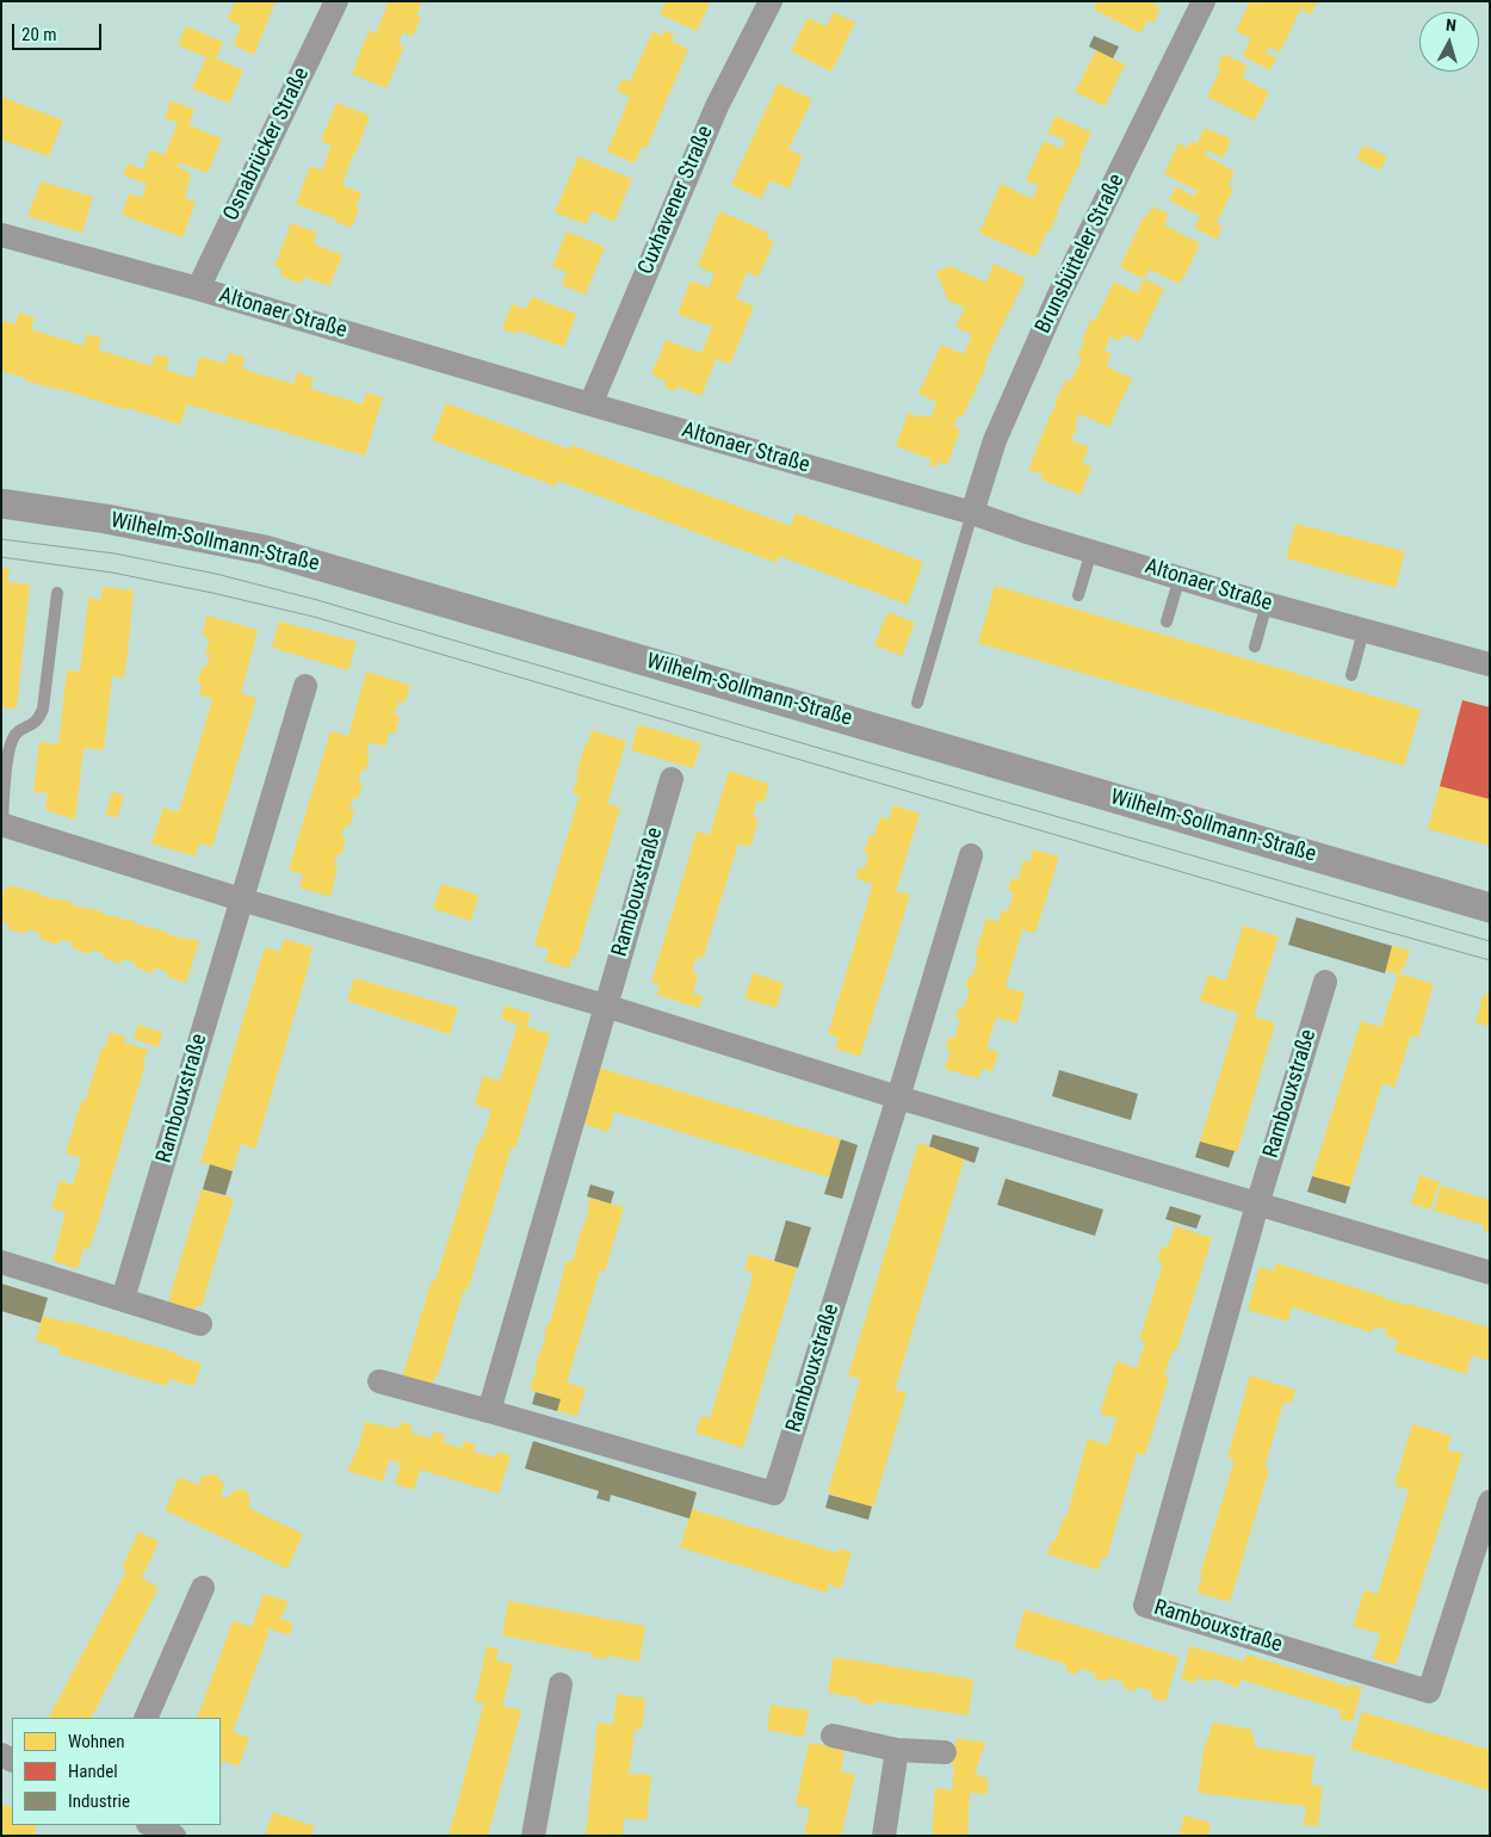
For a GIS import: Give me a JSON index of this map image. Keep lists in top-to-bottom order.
{
  "streets": {
    "street": [
      "Osnabrücker Straße",
      "Cuxhavener Straße",
      "Brunsbütteler Straße",
      "Altonaer Straße",
      "Wilhelm-Sollmann-Straße",
      "Rambouxstraße"
    ]
  },
  "crossings": [
    ["Osnabrücker Straße", "Altonaer Straße"],
    ["Cuxhavener Straße", "Altonaer Straße"],
    ["Brunsbütteler Straße", "Altonaer Straße"]
  ],
  "legend": ["Wohnen", "Handel", "Industrie"],
  "scale_bar": "20 m",
  "north": "top"
}
